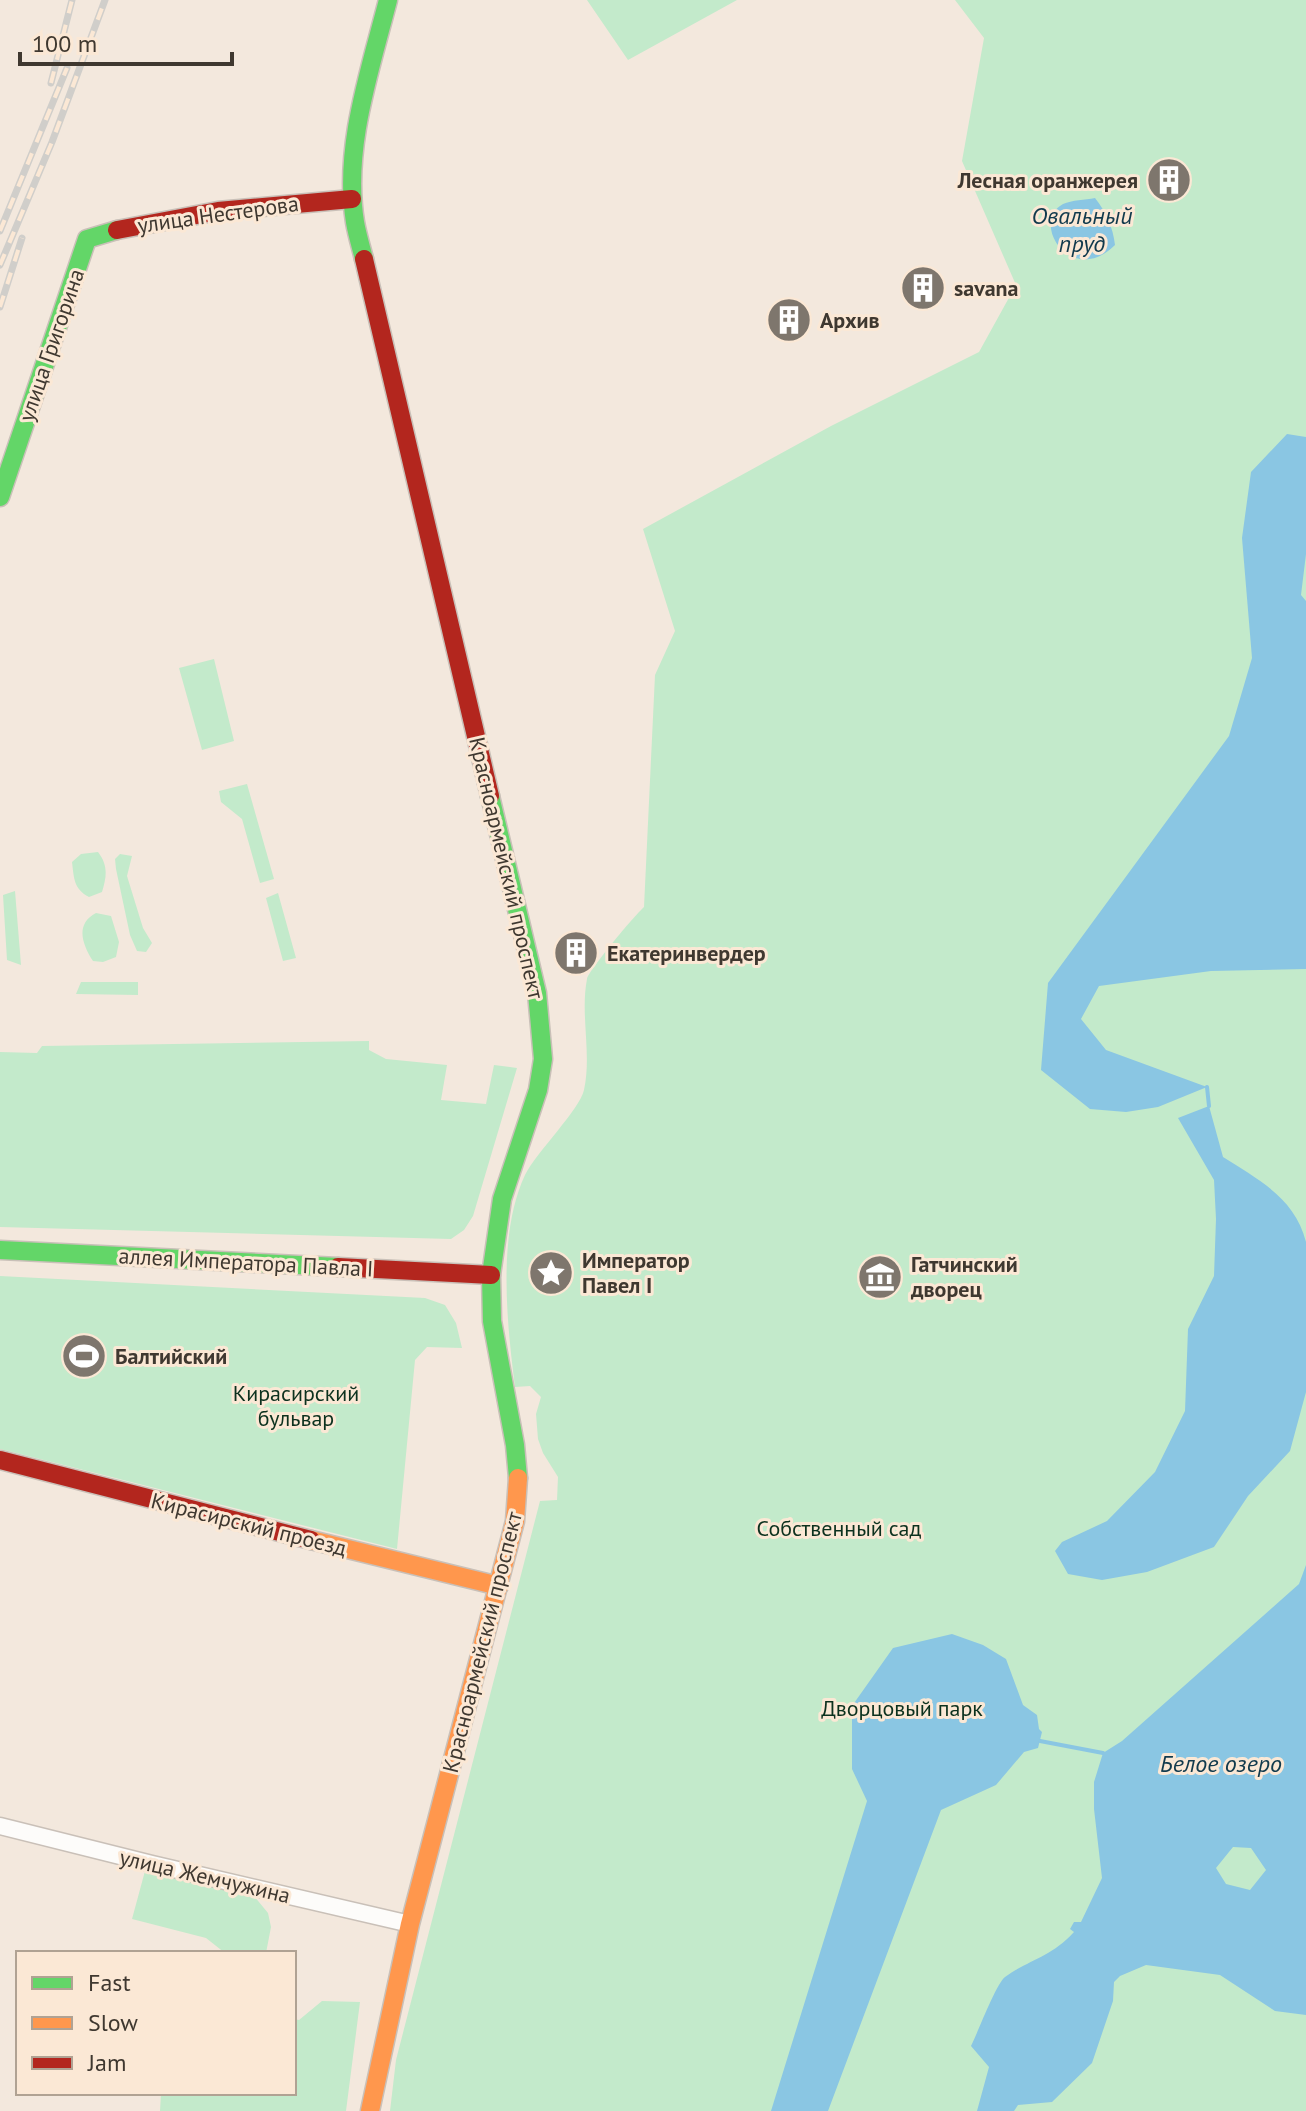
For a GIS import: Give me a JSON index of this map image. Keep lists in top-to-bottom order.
{
  "streets": {
    "main road": [
      "улица Нестерова",
      "улица Григорина",
      "Красноармейский проспект",
      "аллея Императора Павла I",
      "Кирасирский проезд"
    ],
    "street": ["улица Жемчужина"]
  },
  "crossings": [
    ["улица Нестерова", "улица Григорина"],
    ["улица Нестерова", "Красноармейский проспект"],
    ["Красноармейский проспект", "аллея Императора Павла I"],
    ["Красноармейский проспект", "Кирасирский проезд"],
    ["Красноармейский проспект", "улица Жемчужина"]
  ],
  "water": ["Овальный пруд", "Белое озеро"],
  "parks": ["Кирасирский бульвар", "Собственный сад", "Дворцовый парк"],
  "places": {
    "building": [
      "Лесная оранжерея",
      "savana",
      "Архив",
      "Екатеринвердер"
    ],
    "place": ["Император Павел I"],
    "museum": ["Гатчинский дворец"],
    "sports": ["Балтийский"]
  },
  "legend": ["Fast", "Slow", "Jam"],
  "scale_bar": "100 m"
}
